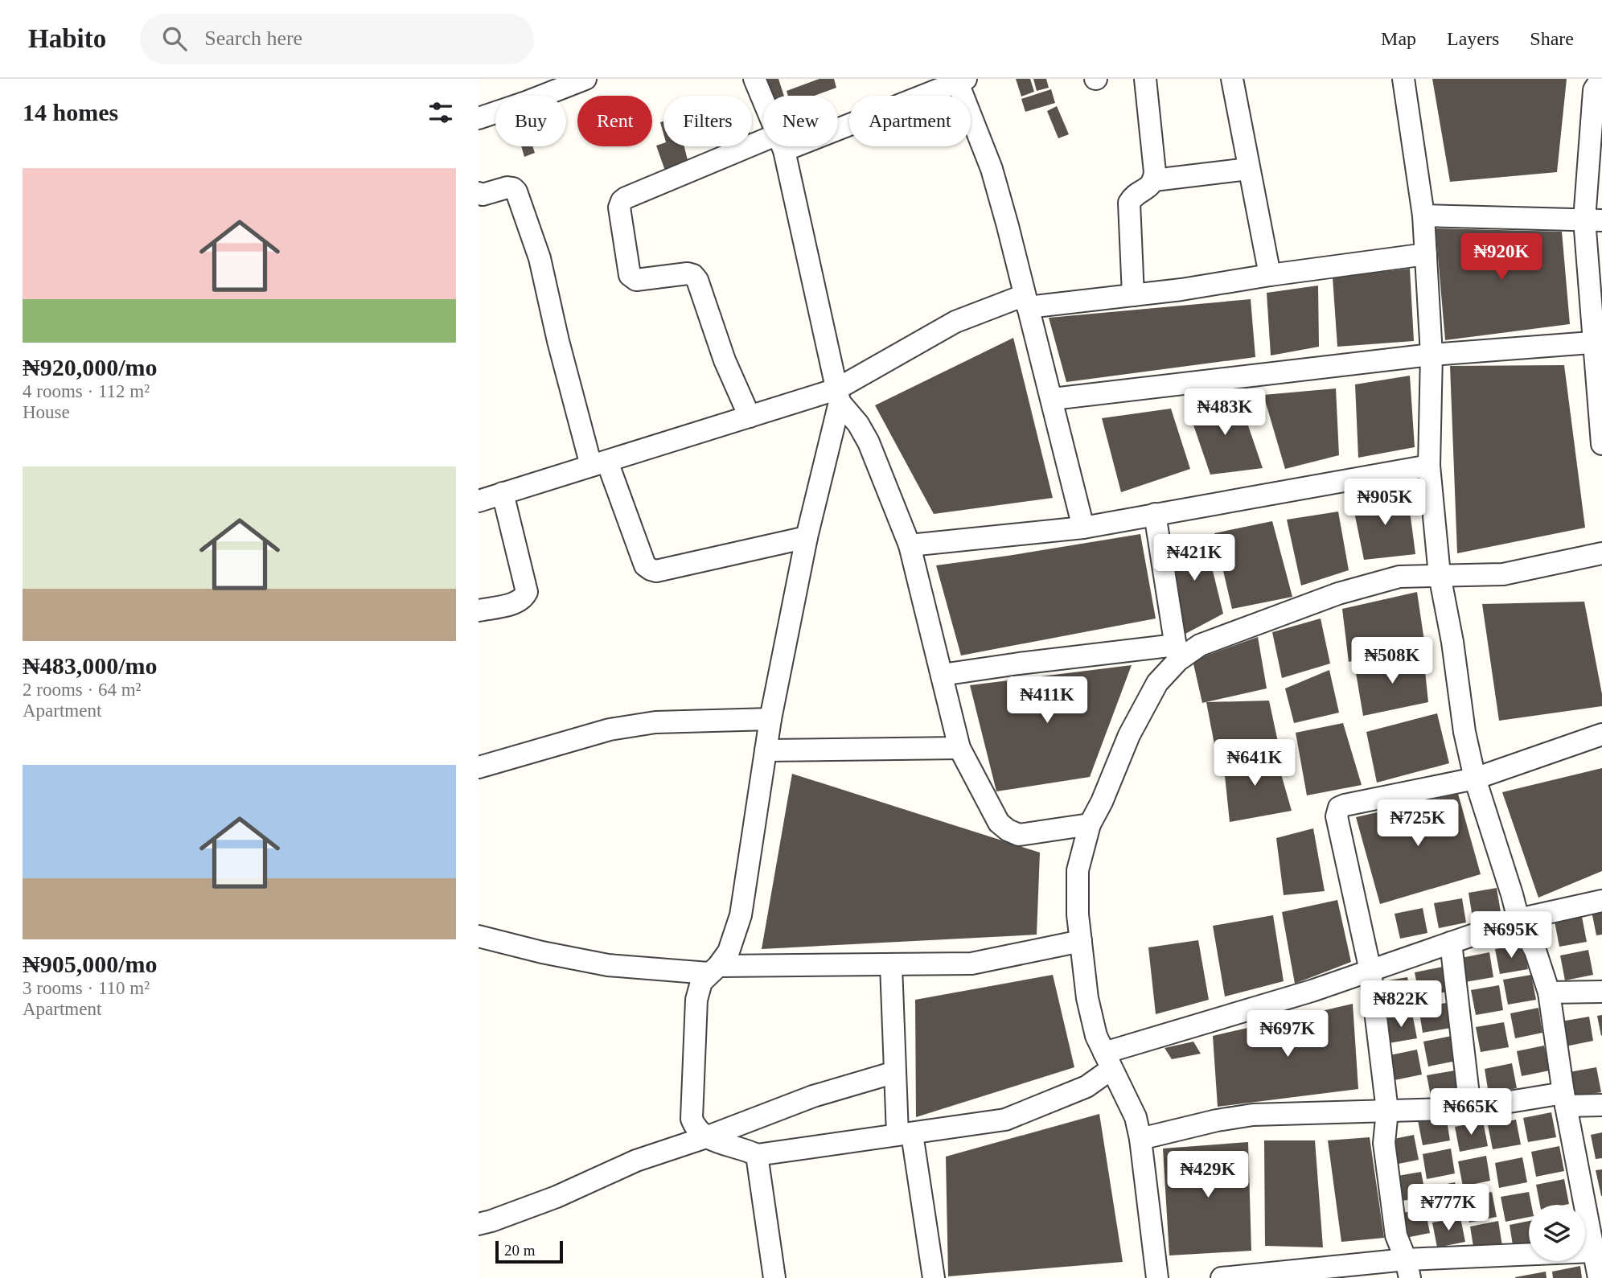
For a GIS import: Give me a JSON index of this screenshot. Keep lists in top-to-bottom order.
{
  "scale_bar": "20 m",
  "page": {
    "header": "Habito",
    "search": "Search here",
    "nav": ["Map", "Layers", "Share"],
    "heading": "14 homes",
    "chip": [
      "Buy",
      "Rent",
      "Filters",
      "New",
      "Apartment"
    ],
    "list": [
      {
        "name": "₦920,000/mo",
        "note": "4 rooms · 112 m² · House"
      },
      {
        "name": "₦483,000/mo",
        "note": "2 rooms · 64 m² · Apartment"
      },
      {
        "name": "₦905,000/mo",
        "note": "3 rooms · 110 m² · Apartment"
      }
    ],
    "price": [
      "₦920K",
      "₦483K",
      "₦905K",
      "₦421K",
      "₦508K",
      "₦411K",
      "₦641K",
      "₦725K",
      "₦695K",
      "₦822K",
      "₦697K",
      "₦665K",
      "₦429K",
      "₦777K"
    ],
    "scale": "20 m"
  }
}
